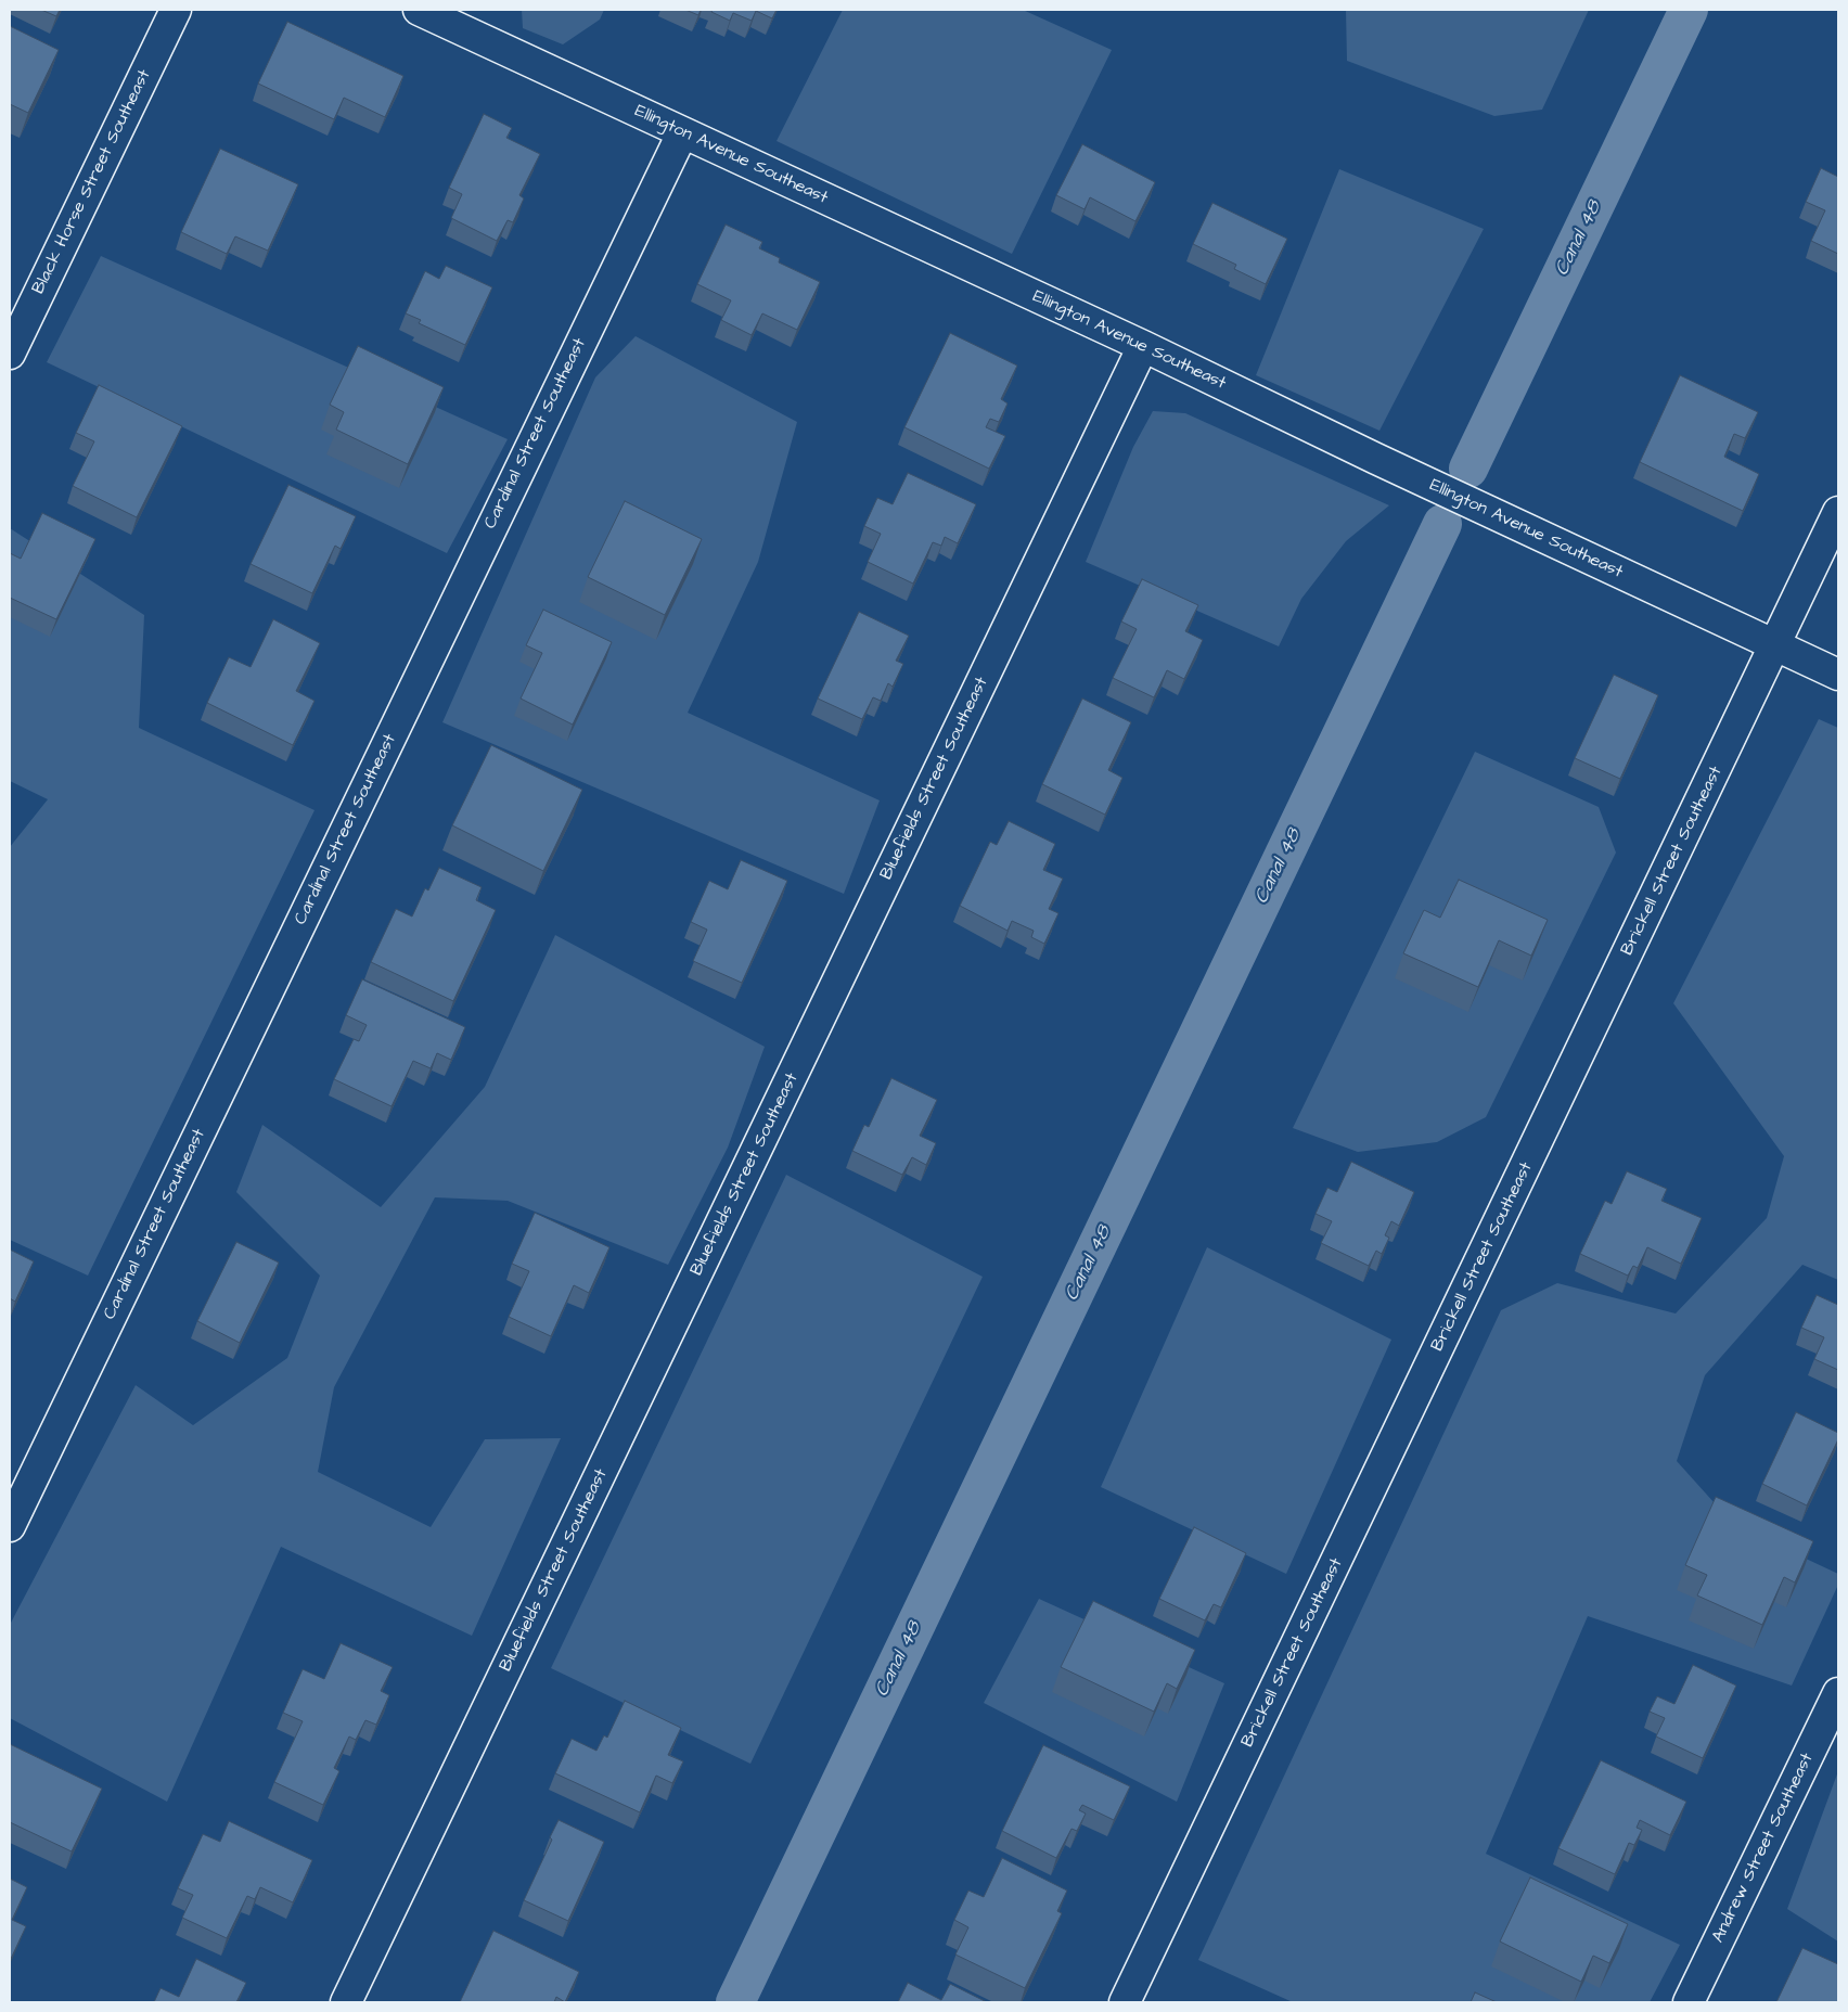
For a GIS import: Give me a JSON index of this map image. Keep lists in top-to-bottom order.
{
  "streets": {
    "street": [
      "Ellington Avenue Southeast",
      "Black Horse Street Southeast",
      "Cardinal Street Southeast",
      "Bluefields Street Southeast",
      "Brickell Street Southeast",
      "Andrew Street Southeast"
    ]
  },
  "crossings": [
    ["Ellington Avenue Southeast", "Cardinal Street Southeast"],
    ["Ellington Avenue Southeast", "Bluefields Street Southeast"],
    ["Ellington Avenue Southeast", "Brickell Street Southeast"]
  ],
  "water": ["Canal 48"]
}
